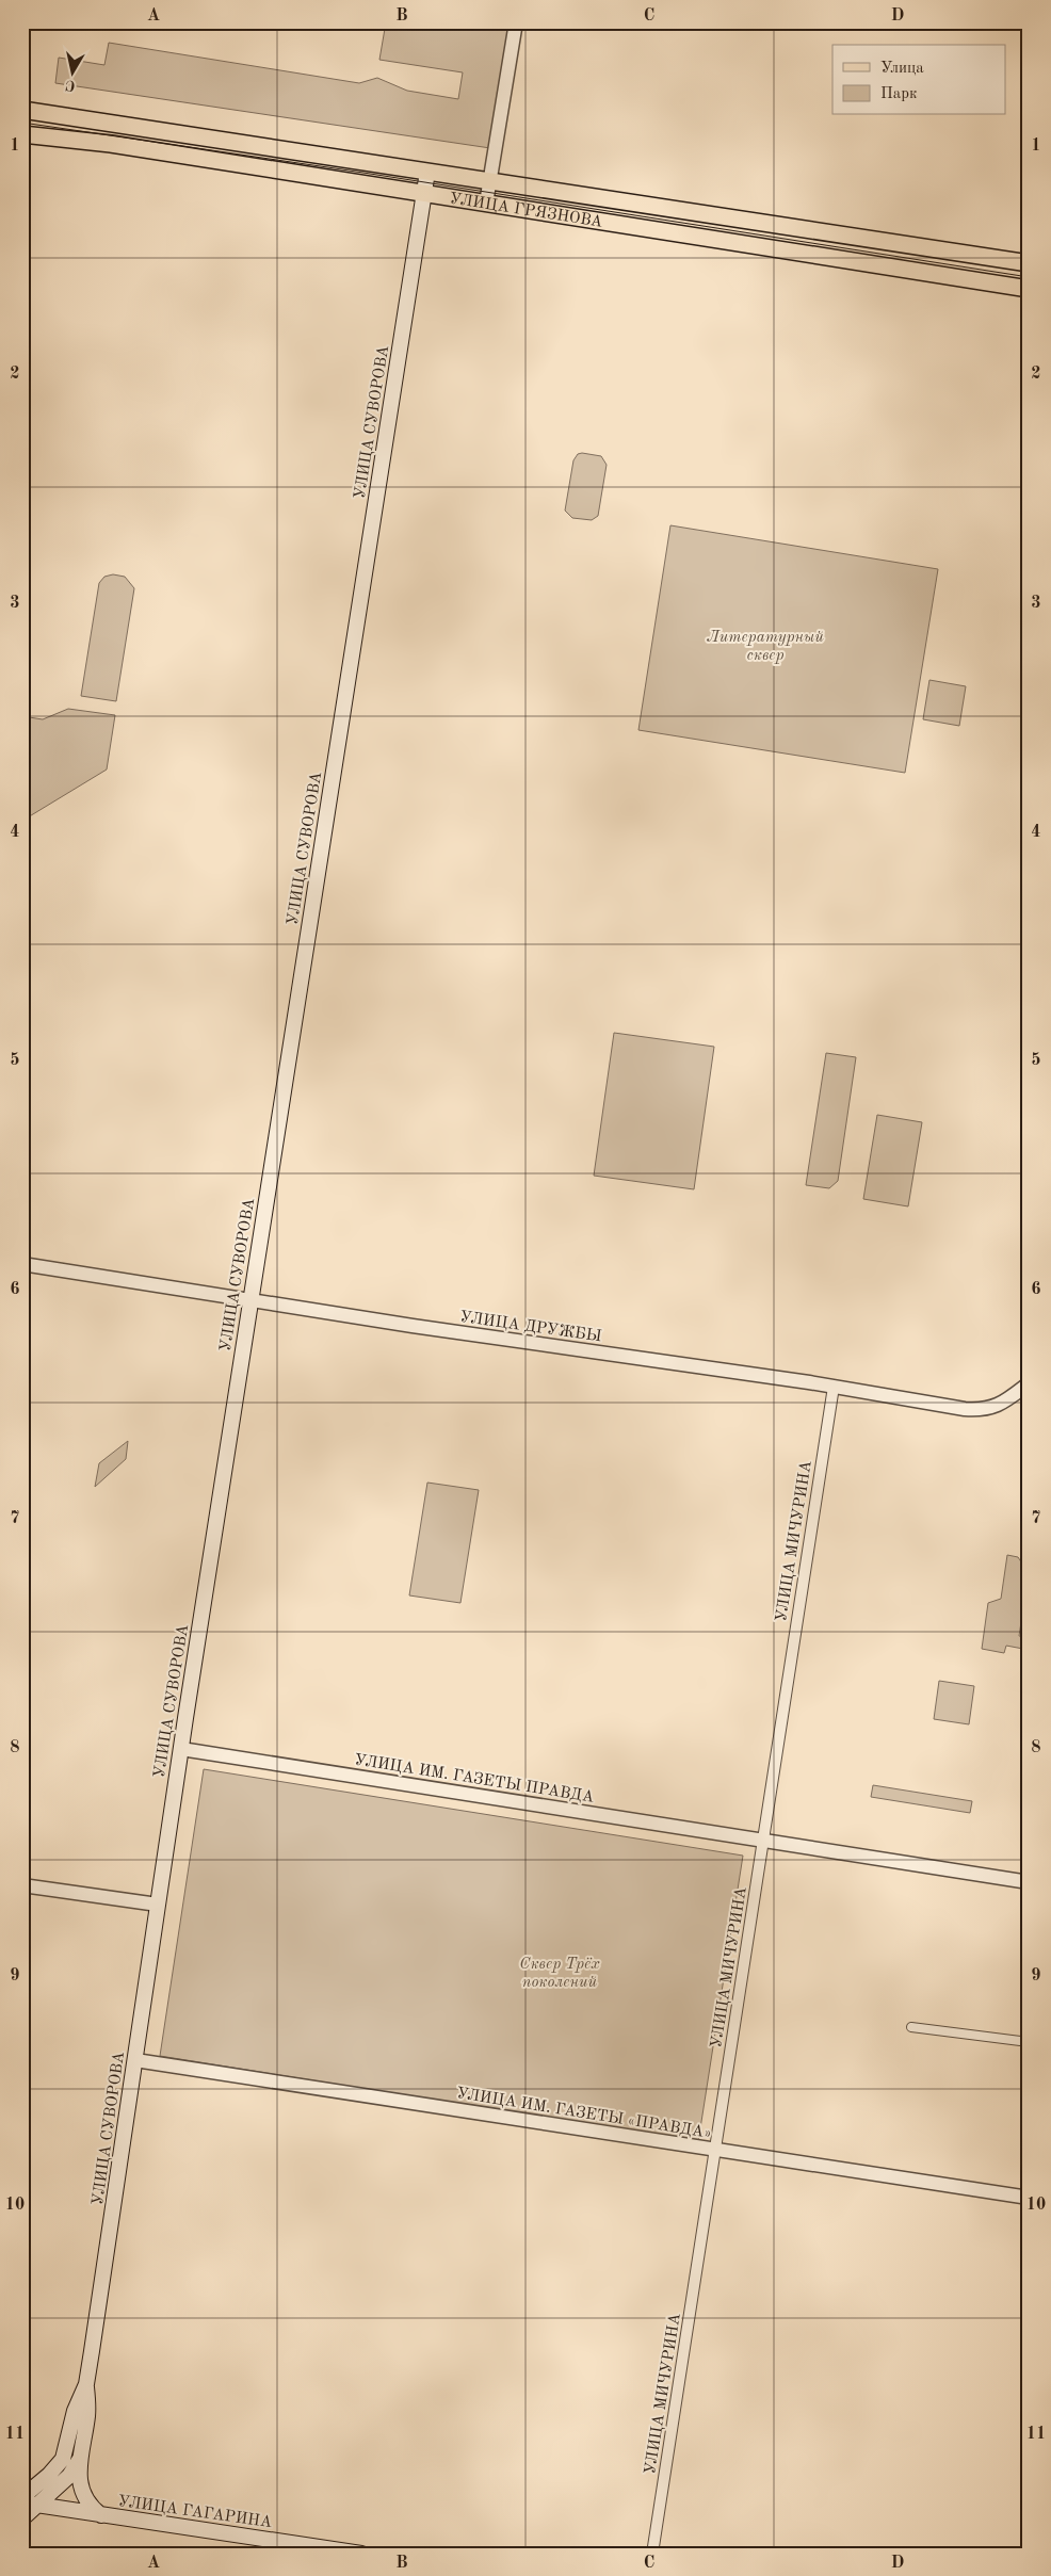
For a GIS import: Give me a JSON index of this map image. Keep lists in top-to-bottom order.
{
  "streets": {
    "main road": ["УЛИЦА ГРЯЗНОВА", "УЛИЦА СУВОРОВА", "УЛИЦА ГАГАРИНА"],
    "street": [
      "УЛИЦА ДРУЖБЫ",
      "УЛИЦА МИЧУРИНА",
      "УЛИЦА ИМ. ГАЗЕТЫ ПРАВДА",
      "УЛИЦА ИМ. ГАЗЕТЫ «ПРАВДА»"
    ]
  },
  "crossings": [
    ["УЛИЦА ГРЯЗНОВА", "УЛИЦА СУВОРОВА"],
    ["УЛИЦА СУВОРОВА", "УЛИЦА ДРУЖБЫ"],
    ["УЛИЦА СУВОРОВА", "УЛИЦА ИМ. ГАЗЕТЫ ПРАВДА"],
    ["УЛИЦА СУВОРОВА", "УЛИЦА ИМ. ГАЗЕТЫ «ПРАВДА»"],
    ["УЛИЦА СУВОРОВА", "УЛИЦА ГАГАРИНА"],
    ["УЛИЦА ДРУЖБЫ", "УЛИЦА МИЧУРИНА"],
    ["УЛИЦА МИЧУРИНА", "УЛИЦА ИМ. ГАЗЕТЫ ПРАВДА"],
    ["УЛИЦА МИЧУРИНА", "УЛИЦА ИМ. ГАЗЕТЫ «ПРАВДА»"]
  ],
  "parks": ["Литературный сквер", "Сквер Трёх поколений"],
  "legend": ["Улица", "Парк"],
  "north": "bottom",
  "grid": {
    "columns": [
      "A",
      "B",
      "C",
      "D"
    ],
    "rows": [
      "1",
      "2",
      "3",
      "4",
      "5",
      "6",
      "7",
      "8",
      "9",
      "10",
      "11"
    ]
  }
}
